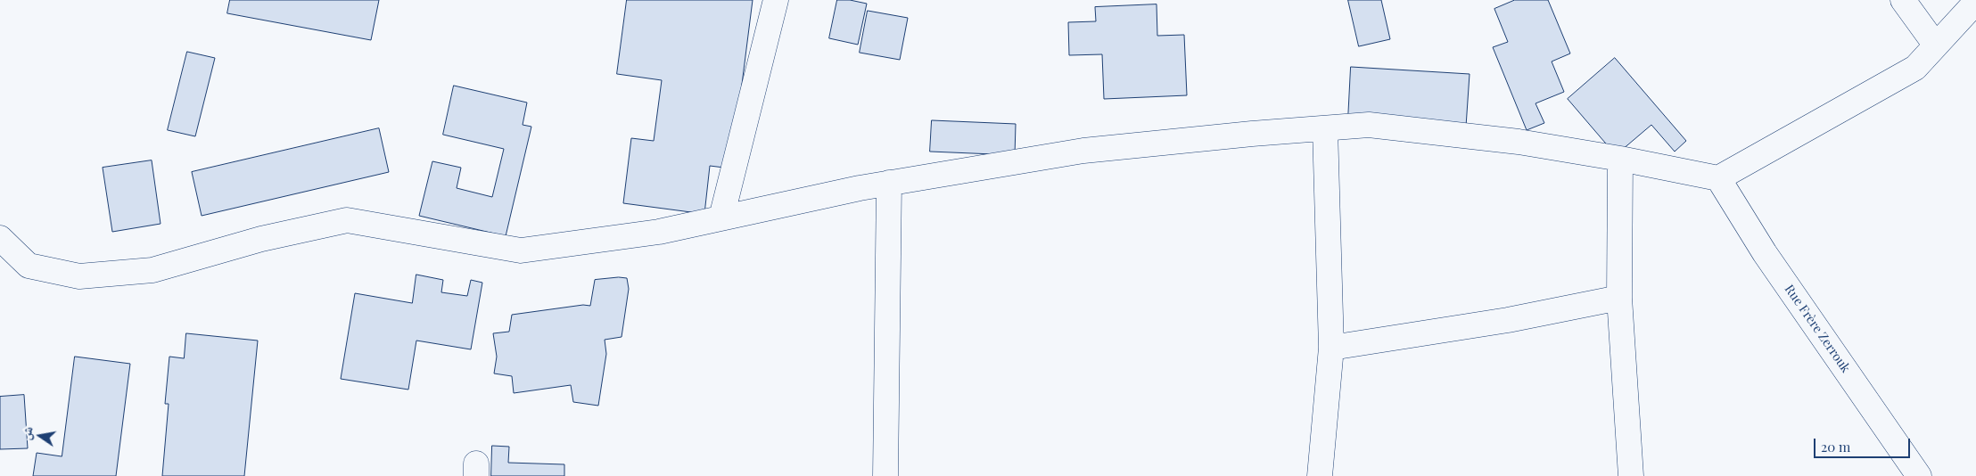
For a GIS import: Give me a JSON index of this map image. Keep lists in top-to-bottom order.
{
  "streets": {
    "street": ["Rue Frère Zerrouk"]
  },
  "scale_bar": "20 m",
  "north": "left"
}
